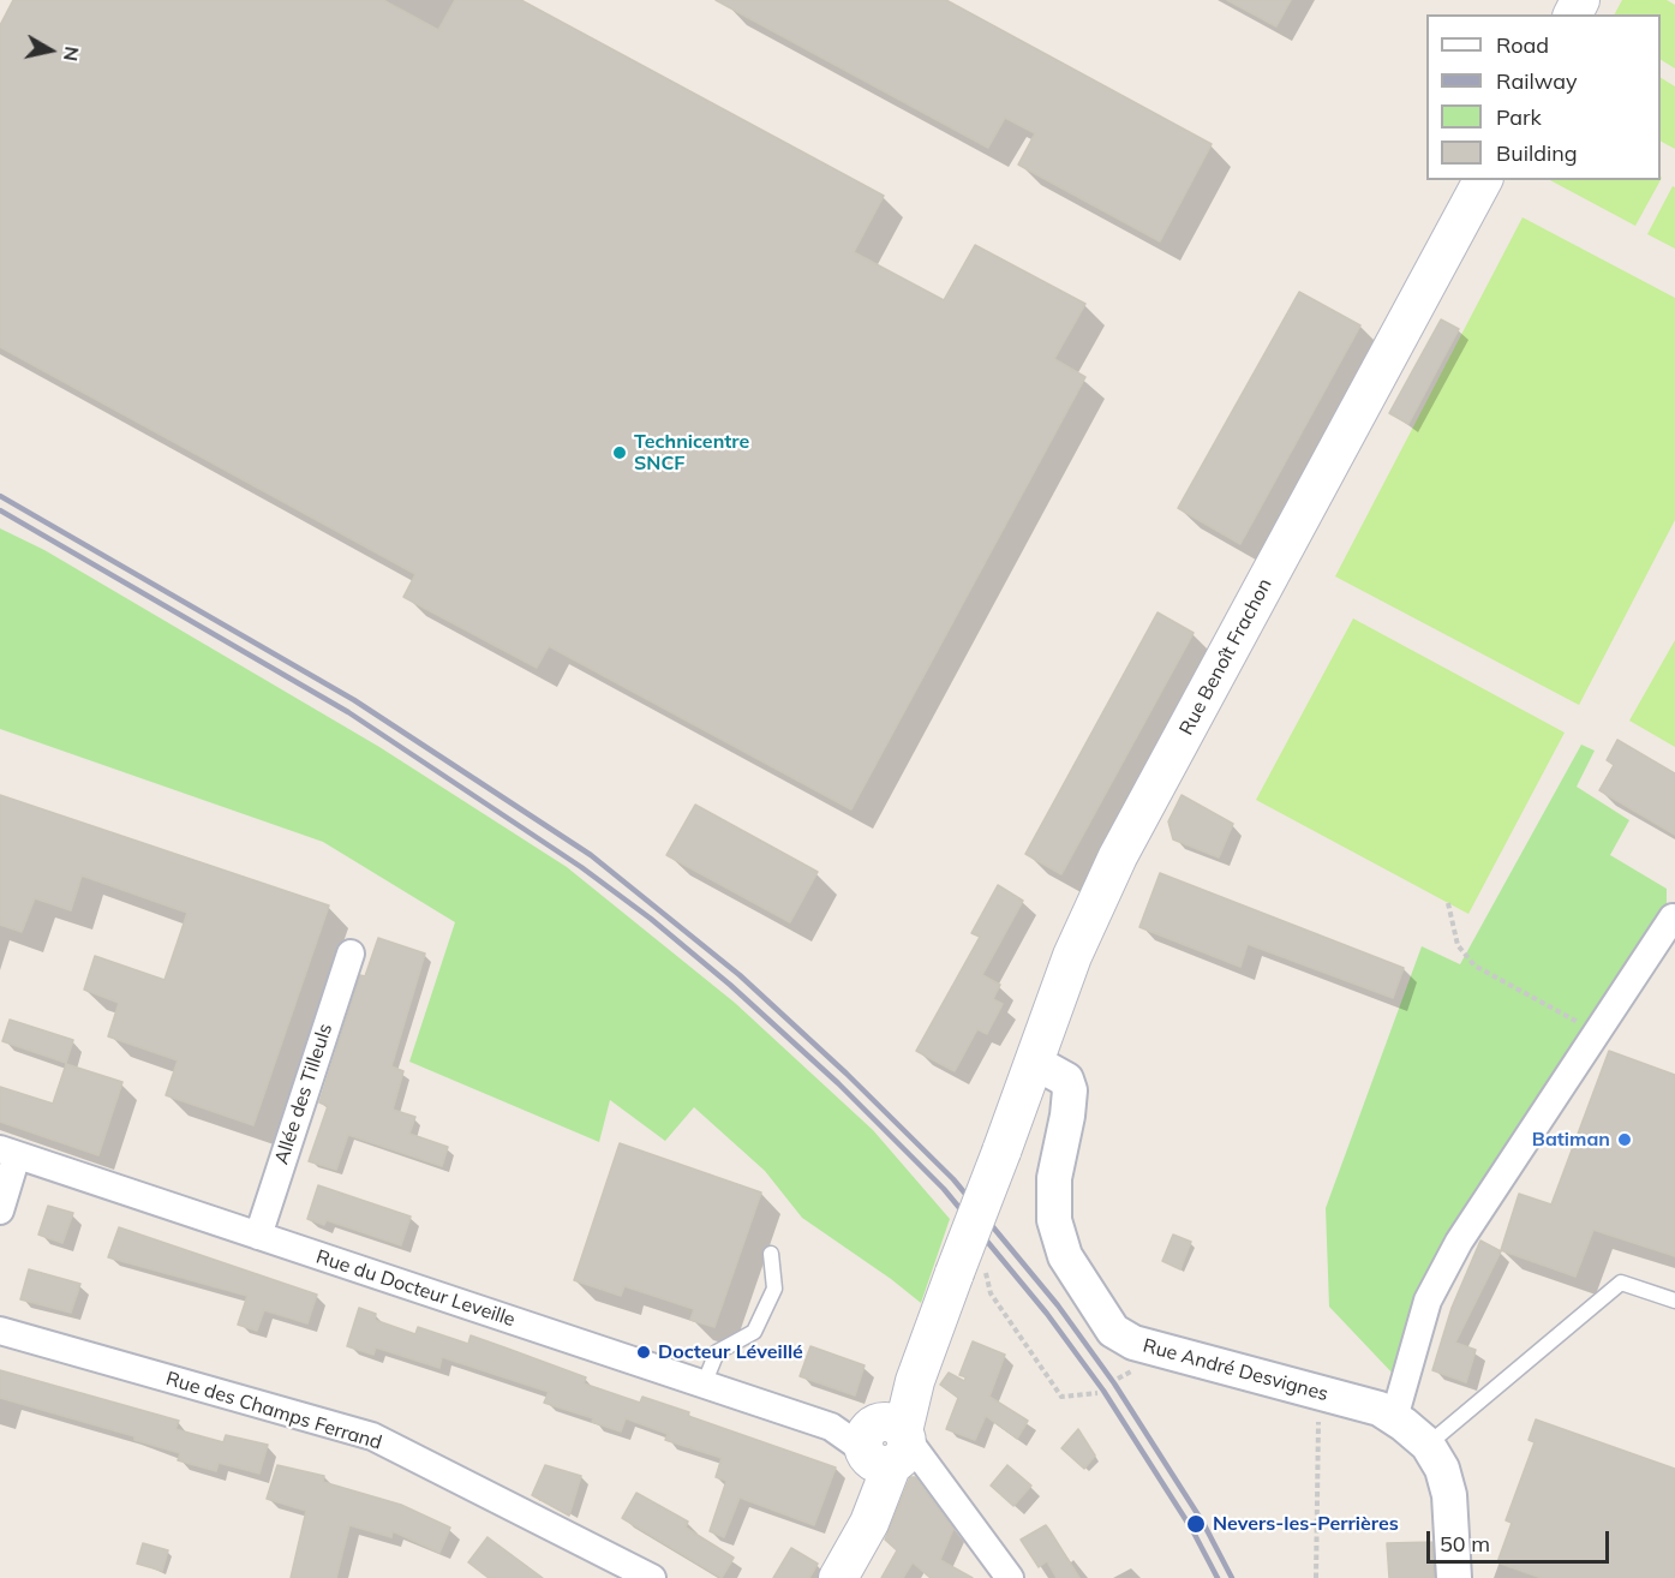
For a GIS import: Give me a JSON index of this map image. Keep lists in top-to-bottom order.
{
  "streets": {
    "main road": ["Rue Benoît Frachon"],
    "street": [
      "Allée des Tilleuls",
      "Rue du Docteur Leveille",
      "Rue André Desvignes",
      "Rue des Champs Ferrand"
    ]
  },
  "crossings": [
    ["Rue Benoît Frachon", "Rue du Docteur Leveille"],
    ["Rue Benoît Frachon", "Rue André Desvignes"],
    ["Allée des Tilleuls", "Rue du Docteur Leveille"]
  ],
  "places": [
    "Technicentre SNCF",
    "Batiman",
    "Docteur Léveillé",
    "Nevers-les-Perrières"
  ],
  "legend": [
    "Road",
    "Railway",
    "Park",
    "Building"
  ],
  "scale_bar": "50 m",
  "north": "right"
}
